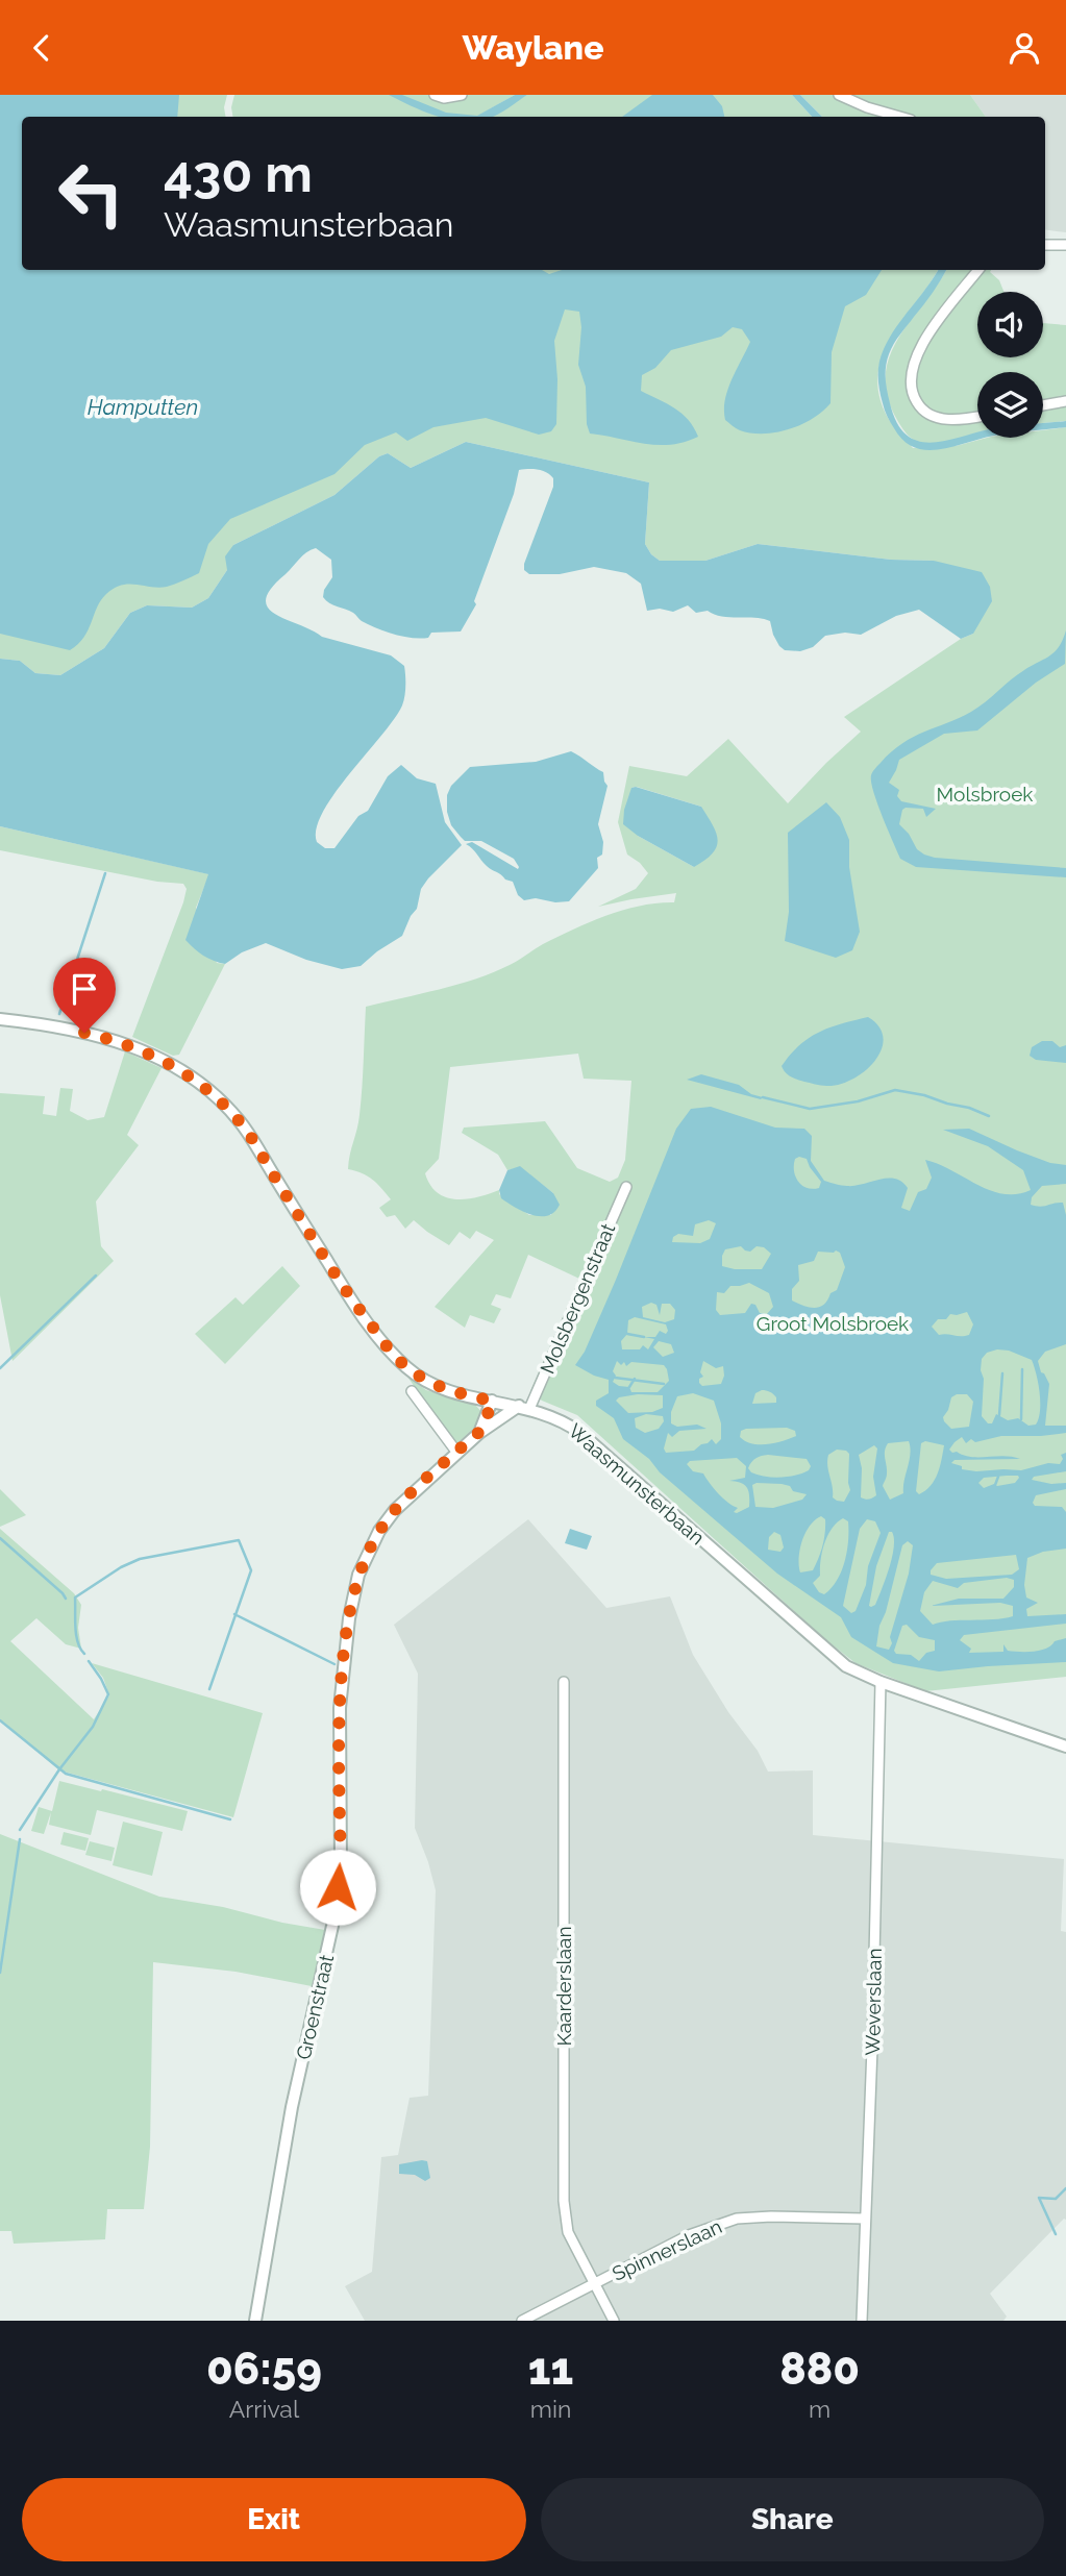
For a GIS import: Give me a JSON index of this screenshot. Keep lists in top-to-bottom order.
{
  "streets": {
    "street": [
      "Molsbergenstraat",
      "Waasmunsterbaan",
      "Kaarderslaan",
      "Weverslaan",
      "Groenstraat",
      "Spinnerslaan"
    ]
  },
  "crossings": [
    ["Molsbergenstraat", "Waasmunsterbaan"],
    ["Molsbergenstraat", "Groenstraat"],
    ["Waasmunsterbaan", "Weverslaan"],
    ["Waasmunsterbaan", "Groenstraat"],
    ["Kaarderslaan", "Spinnerslaan"],
    ["Weverslaan", "Spinnerslaan"]
  ],
  "water": ["Hamputten"],
  "parks": ["Molsbroek", "Groot Molsbroek"],
  "page": {
    "header": "Waylane",
    "turn": ["430 m", "Waasmunsterbaan"],
    "eta": [
      "06:59",
      "Arrival",
      "11",
      "min",
      "880",
      "m"
    ],
    "buttons": ["Exit", "Share"]
  }
}
